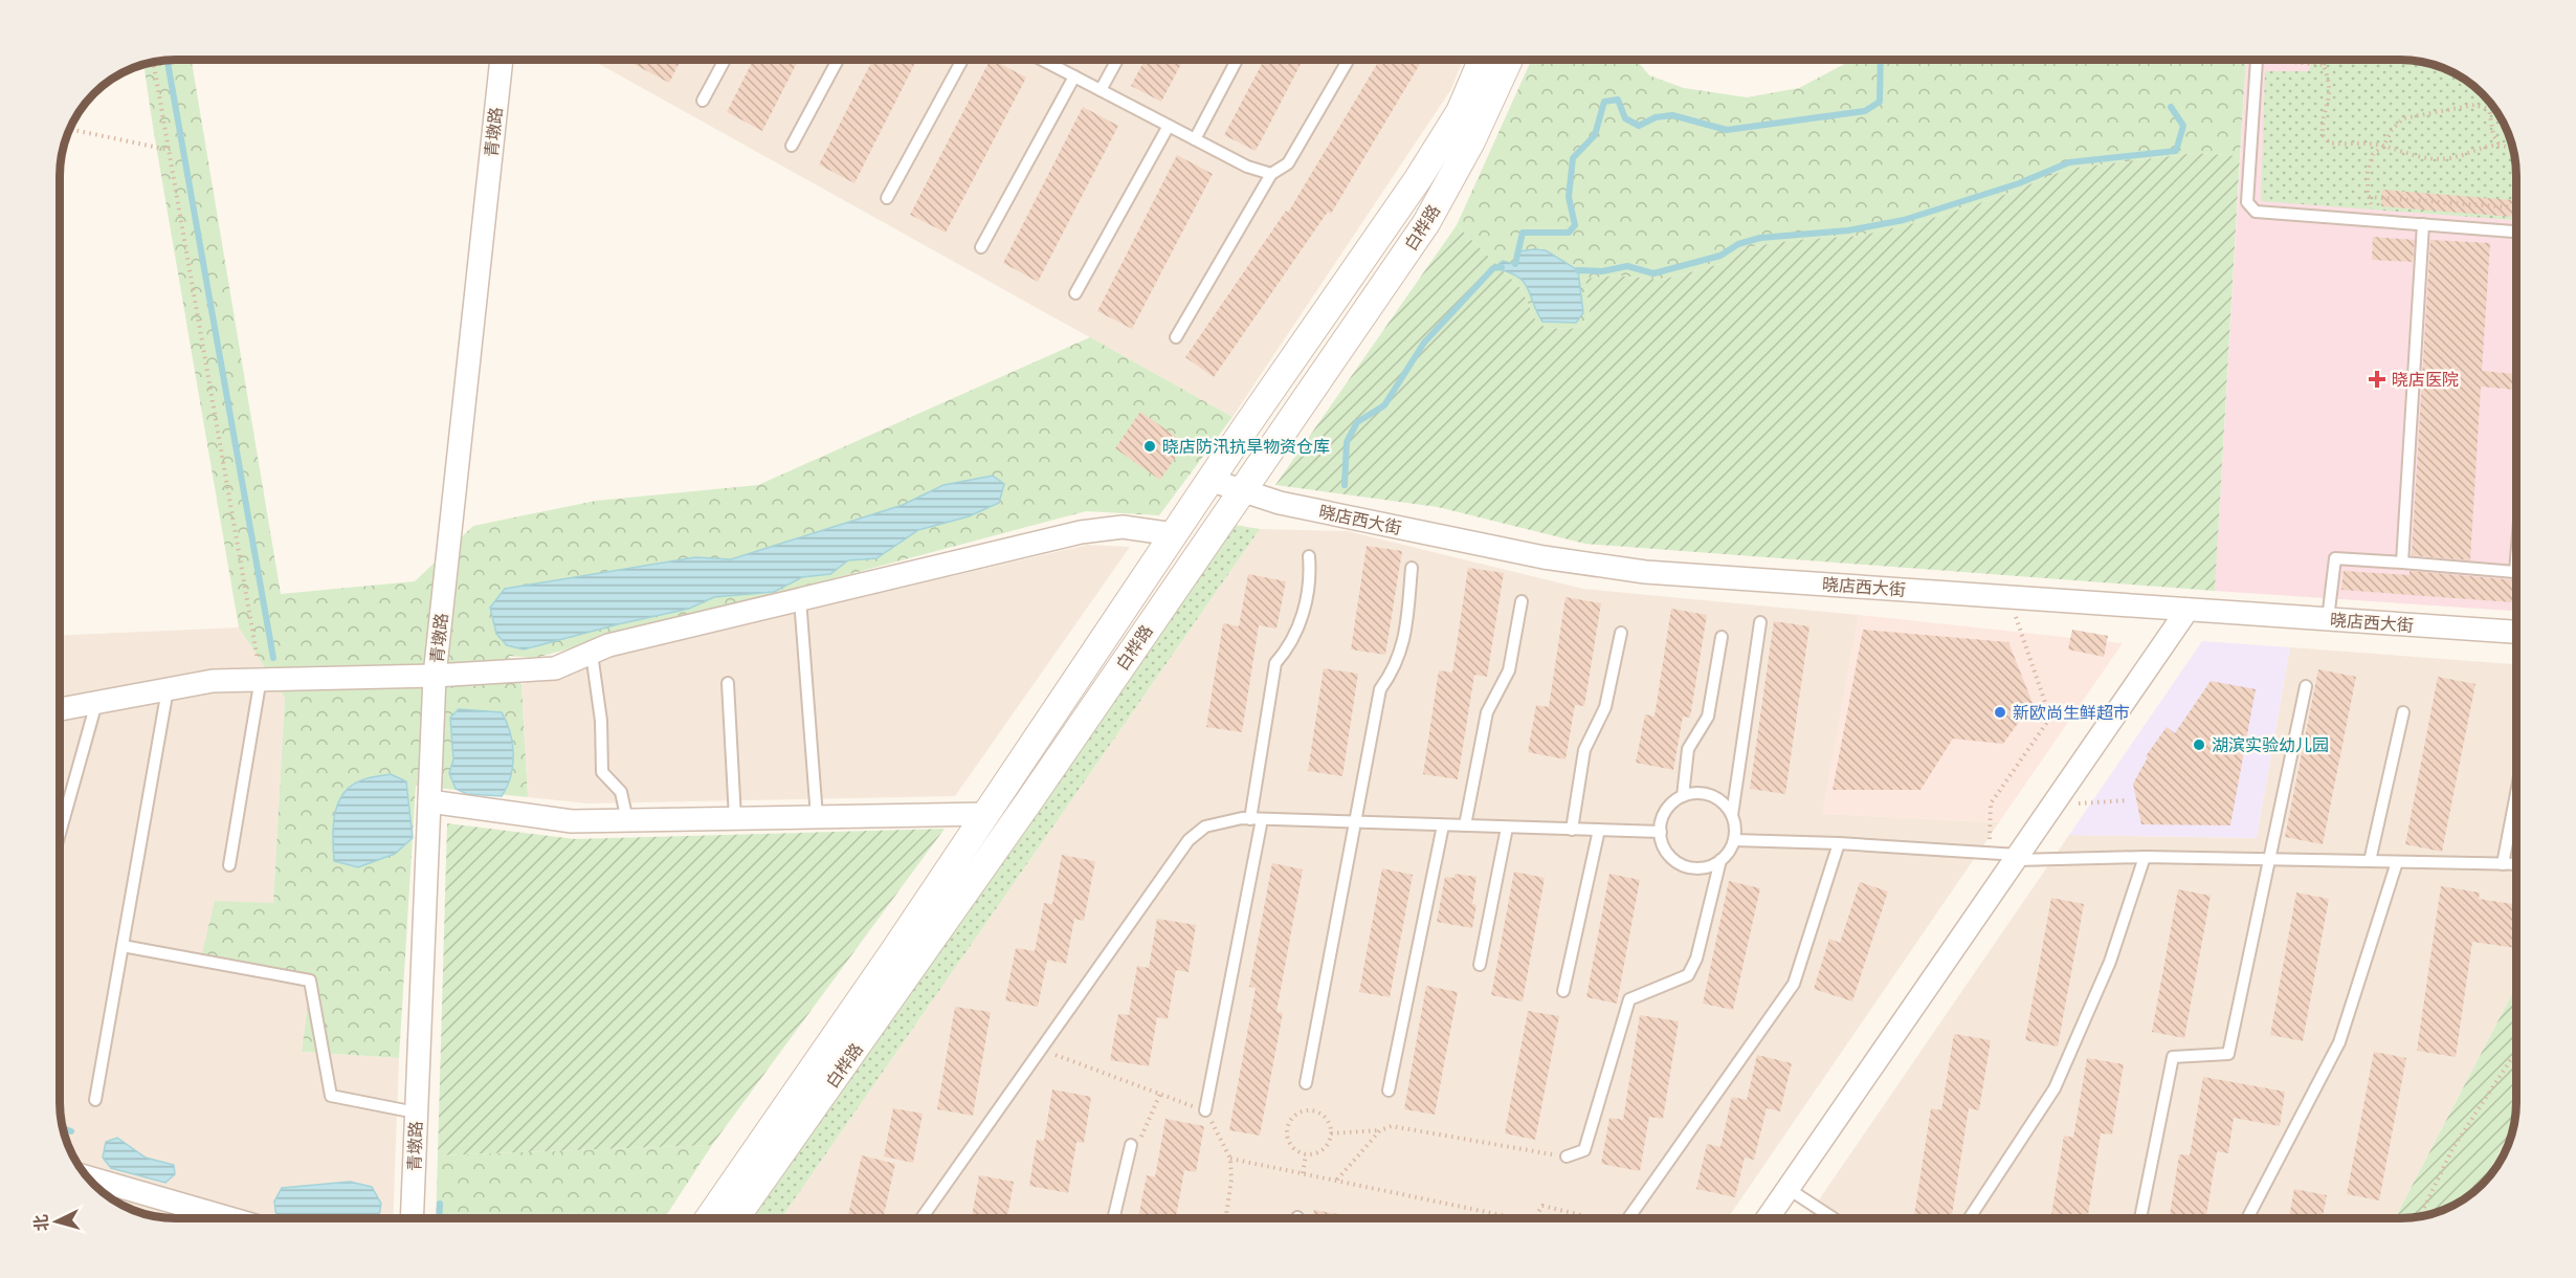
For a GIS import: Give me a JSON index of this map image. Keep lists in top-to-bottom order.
{
  "streets": {
    "street": ["青墩路", "白桦路", "晓店西大街"]
  },
  "crossings": [
    ["白桦路", "晓店西大街"]
  ],
  "places": {
    "health": ["晓店医院"],
    "other": ["晓店防汛抗旱物资仓库", "新欧尚生鲜超市", "湖滨实验幼儿园"]
  },
  "north": "left"
}
